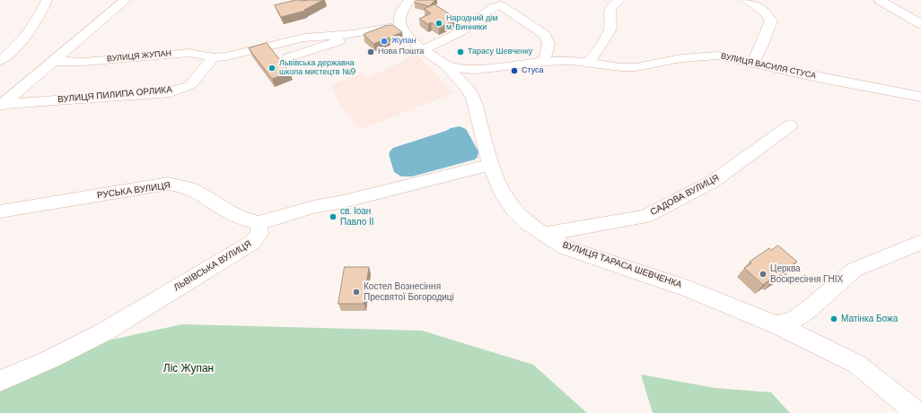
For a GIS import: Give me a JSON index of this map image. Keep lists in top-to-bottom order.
{
  "streets": {
    "street": [
      "ВУЛИЦЯ ЖУПАН",
      "ВУЛИЦЯ ВАСИЛЯ СТУСА",
      "ВУЛИЦЯ ПИЛИПА ОРЛИКА",
      "РУСЬКА ВУЛИЦЯ",
      "САДОВА ВУЛИЦЯ",
      "ВУЛИЦЯ ТАРАСА ШЕВЧЕНКА",
      "ЛЬВІВСЬКА ВУЛИЦЯ"
    ]
  },
  "crossings": [
    ["ВУЛИЦЯ ЖУПАН", "ВУЛИЦЯ ПИЛИПА ОРЛИКА"],
    ["ВУЛИЦЯ ВАСИЛЯ СТУСА", "ВУЛИЦЯ ТАРАСА ШЕВЧЕНКА"],
    ["РУСЬКА ВУЛИЦЯ", "ЛЬВІВСЬКА ВУЛИЦЯ"],
    ["САДОВА ВУЛИЦЯ", "ВУЛИЦЯ ТАРАСА ШЕВЧЕНКА"]
  ],
  "parks": ["Ліс Жупан"],
  "places": [
    "Народний дім м. Винники",
    "Жупан",
    "Нова Пошта",
    "Тарасу Шевченку",
    "Львівська державна школа мистецтв №9",
    "Стуса",
    "св. Іоан Павло ІІ",
    "Церква Воскресіння ГНІХ",
    "Костел Вознесіння Пресвятої Богородиці",
    "Матінка Божа"
  ]
}
